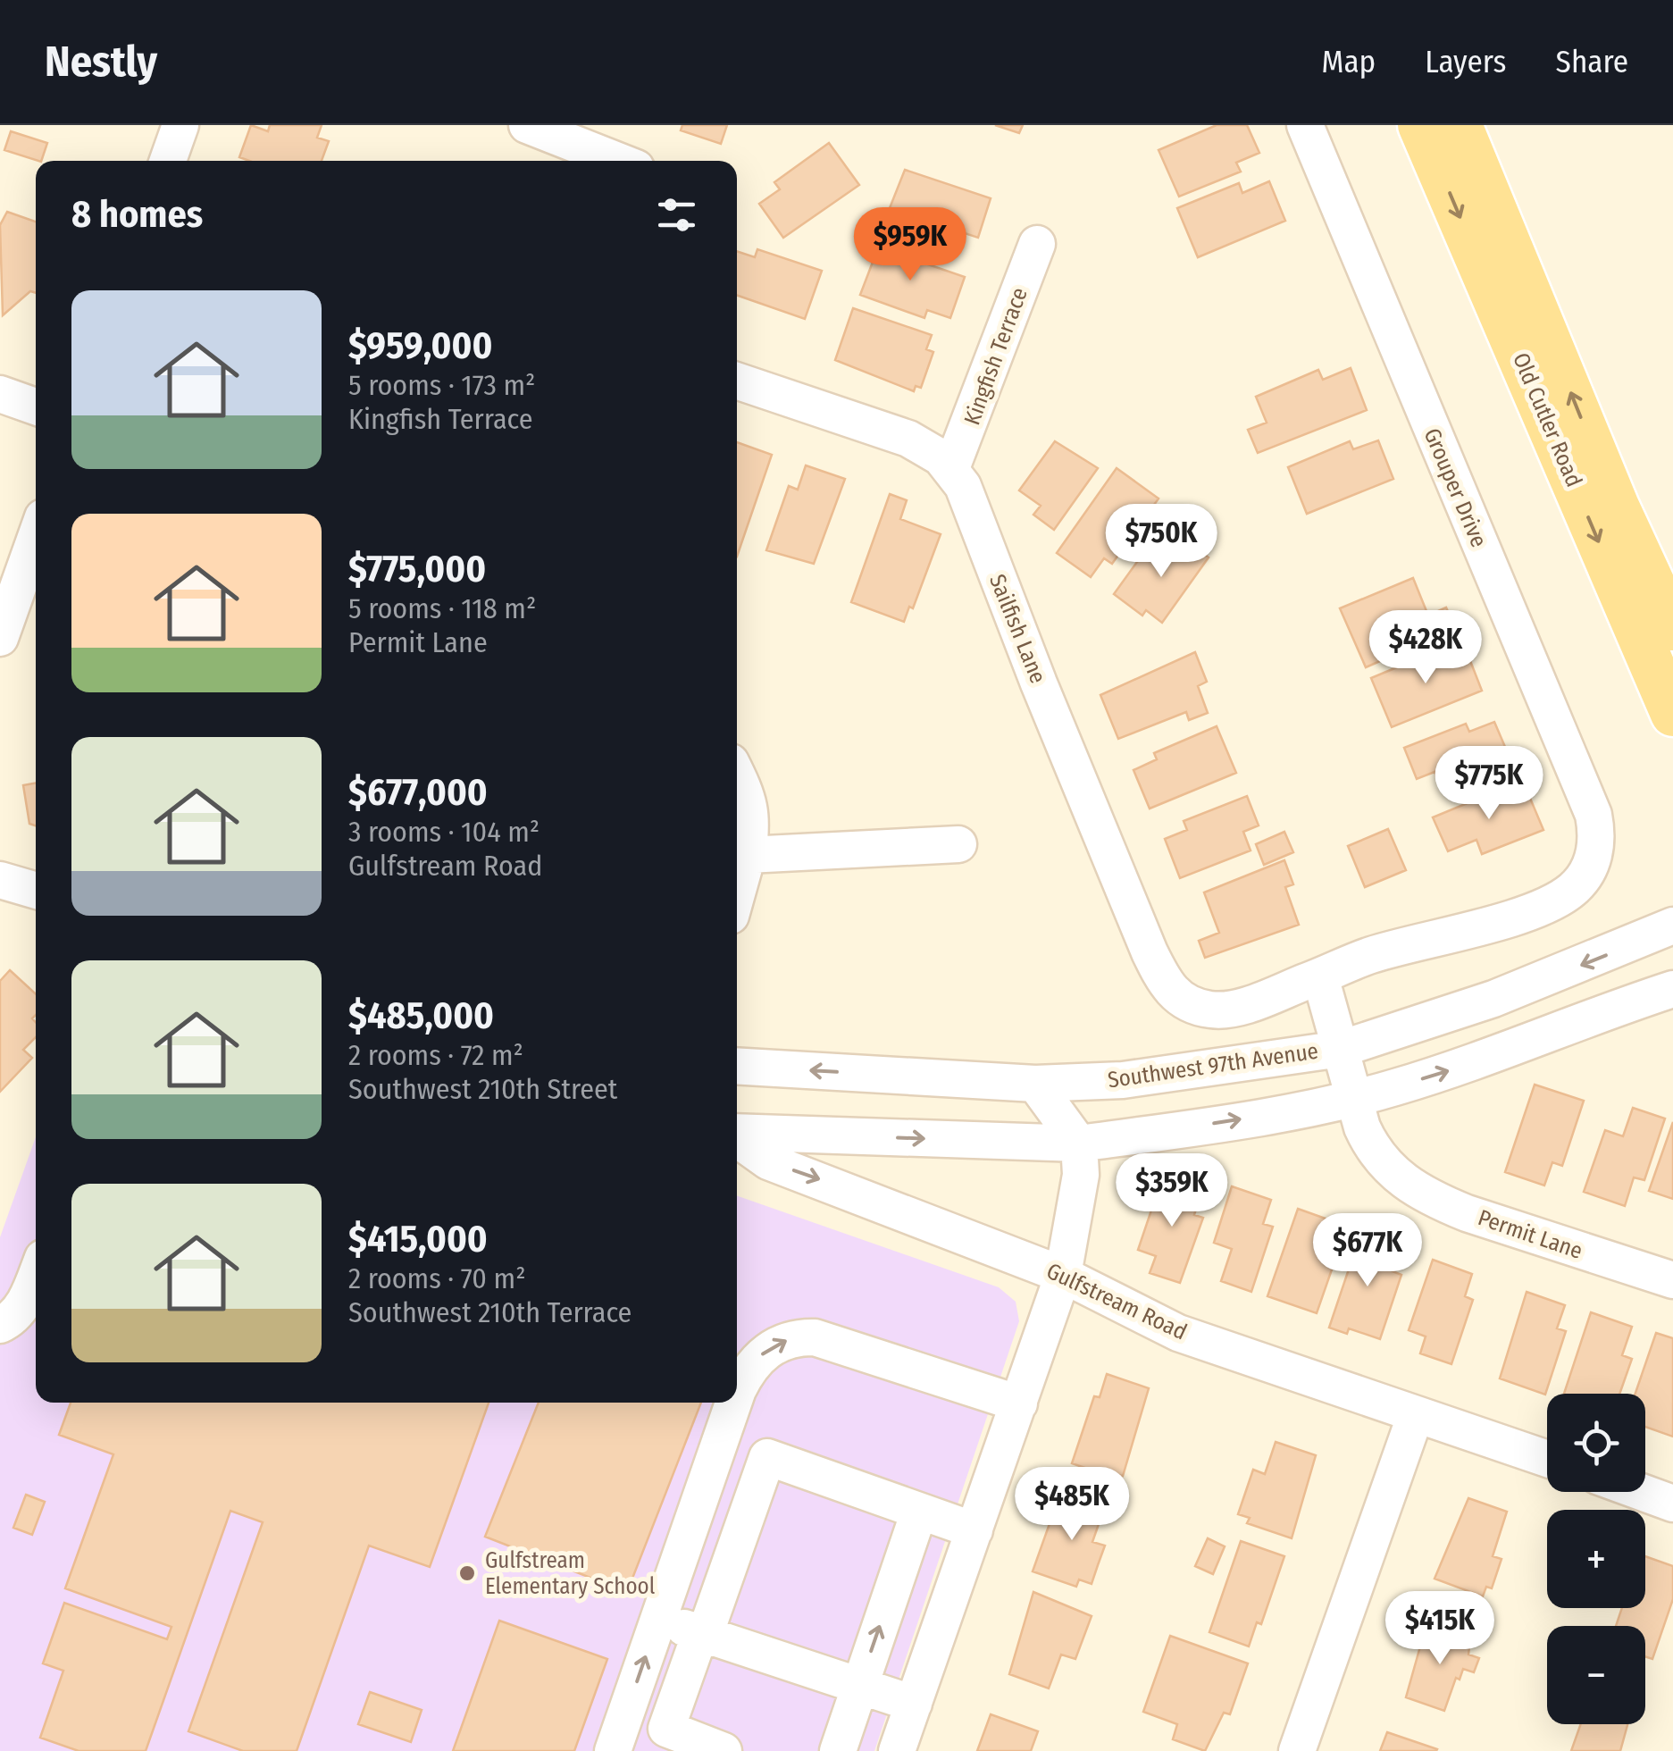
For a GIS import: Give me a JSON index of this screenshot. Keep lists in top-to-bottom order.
{
  "streets": {
    "main road": ["Old Cutler Road"],
    "street": [
      "Kingfish Terrace",
      "Grouper Drive",
      "Sailfish Lane",
      "Southwest 97th Avenue",
      "Permit Lane",
      "Gulfstream Road"
    ]
  },
  "crossings": [
    ["Kingfish Terrace", "Sailfish Lane"],
    ["Grouper Drive", "Sailfish Lane"],
    ["Grouper Drive", "Permit Lane"],
    ["Sailfish Lane", "Permit Lane"],
    ["Southwest 97th Avenue", "Permit Lane"]
  ],
  "places": ["Gulfstream Elementary School"],
  "page": {
    "header": "Nestly",
    "nav": ["Map", "Layers", "Share"],
    "heading": "8 homes",
    "price": [
      "$959K",
      "$750K",
      "$428K",
      "$775K",
      "$359K",
      "$677K",
      "$485K",
      "$415K"
    ],
    "list": [
      {
        "name": "$959,000",
        "note": "5 rooms · 173 m² · Kingfish Terrace"
      },
      {
        "name": "$775,000",
        "note": "5 rooms · 118 m² · Permit Lane"
      },
      {
        "name": "$677,000",
        "note": "3 rooms · 104 m² · Gulfstream Road"
      },
      {
        "name": "$485,000",
        "note": "2 rooms · 72 m² · Southwest 210th Street"
      },
      {
        "name": "$415,000",
        "note": "2 rooms · 70 m² · Southwest 210th Terrace"
      }
    ],
    "map_buttons": ["+", "−"]
  }
}
